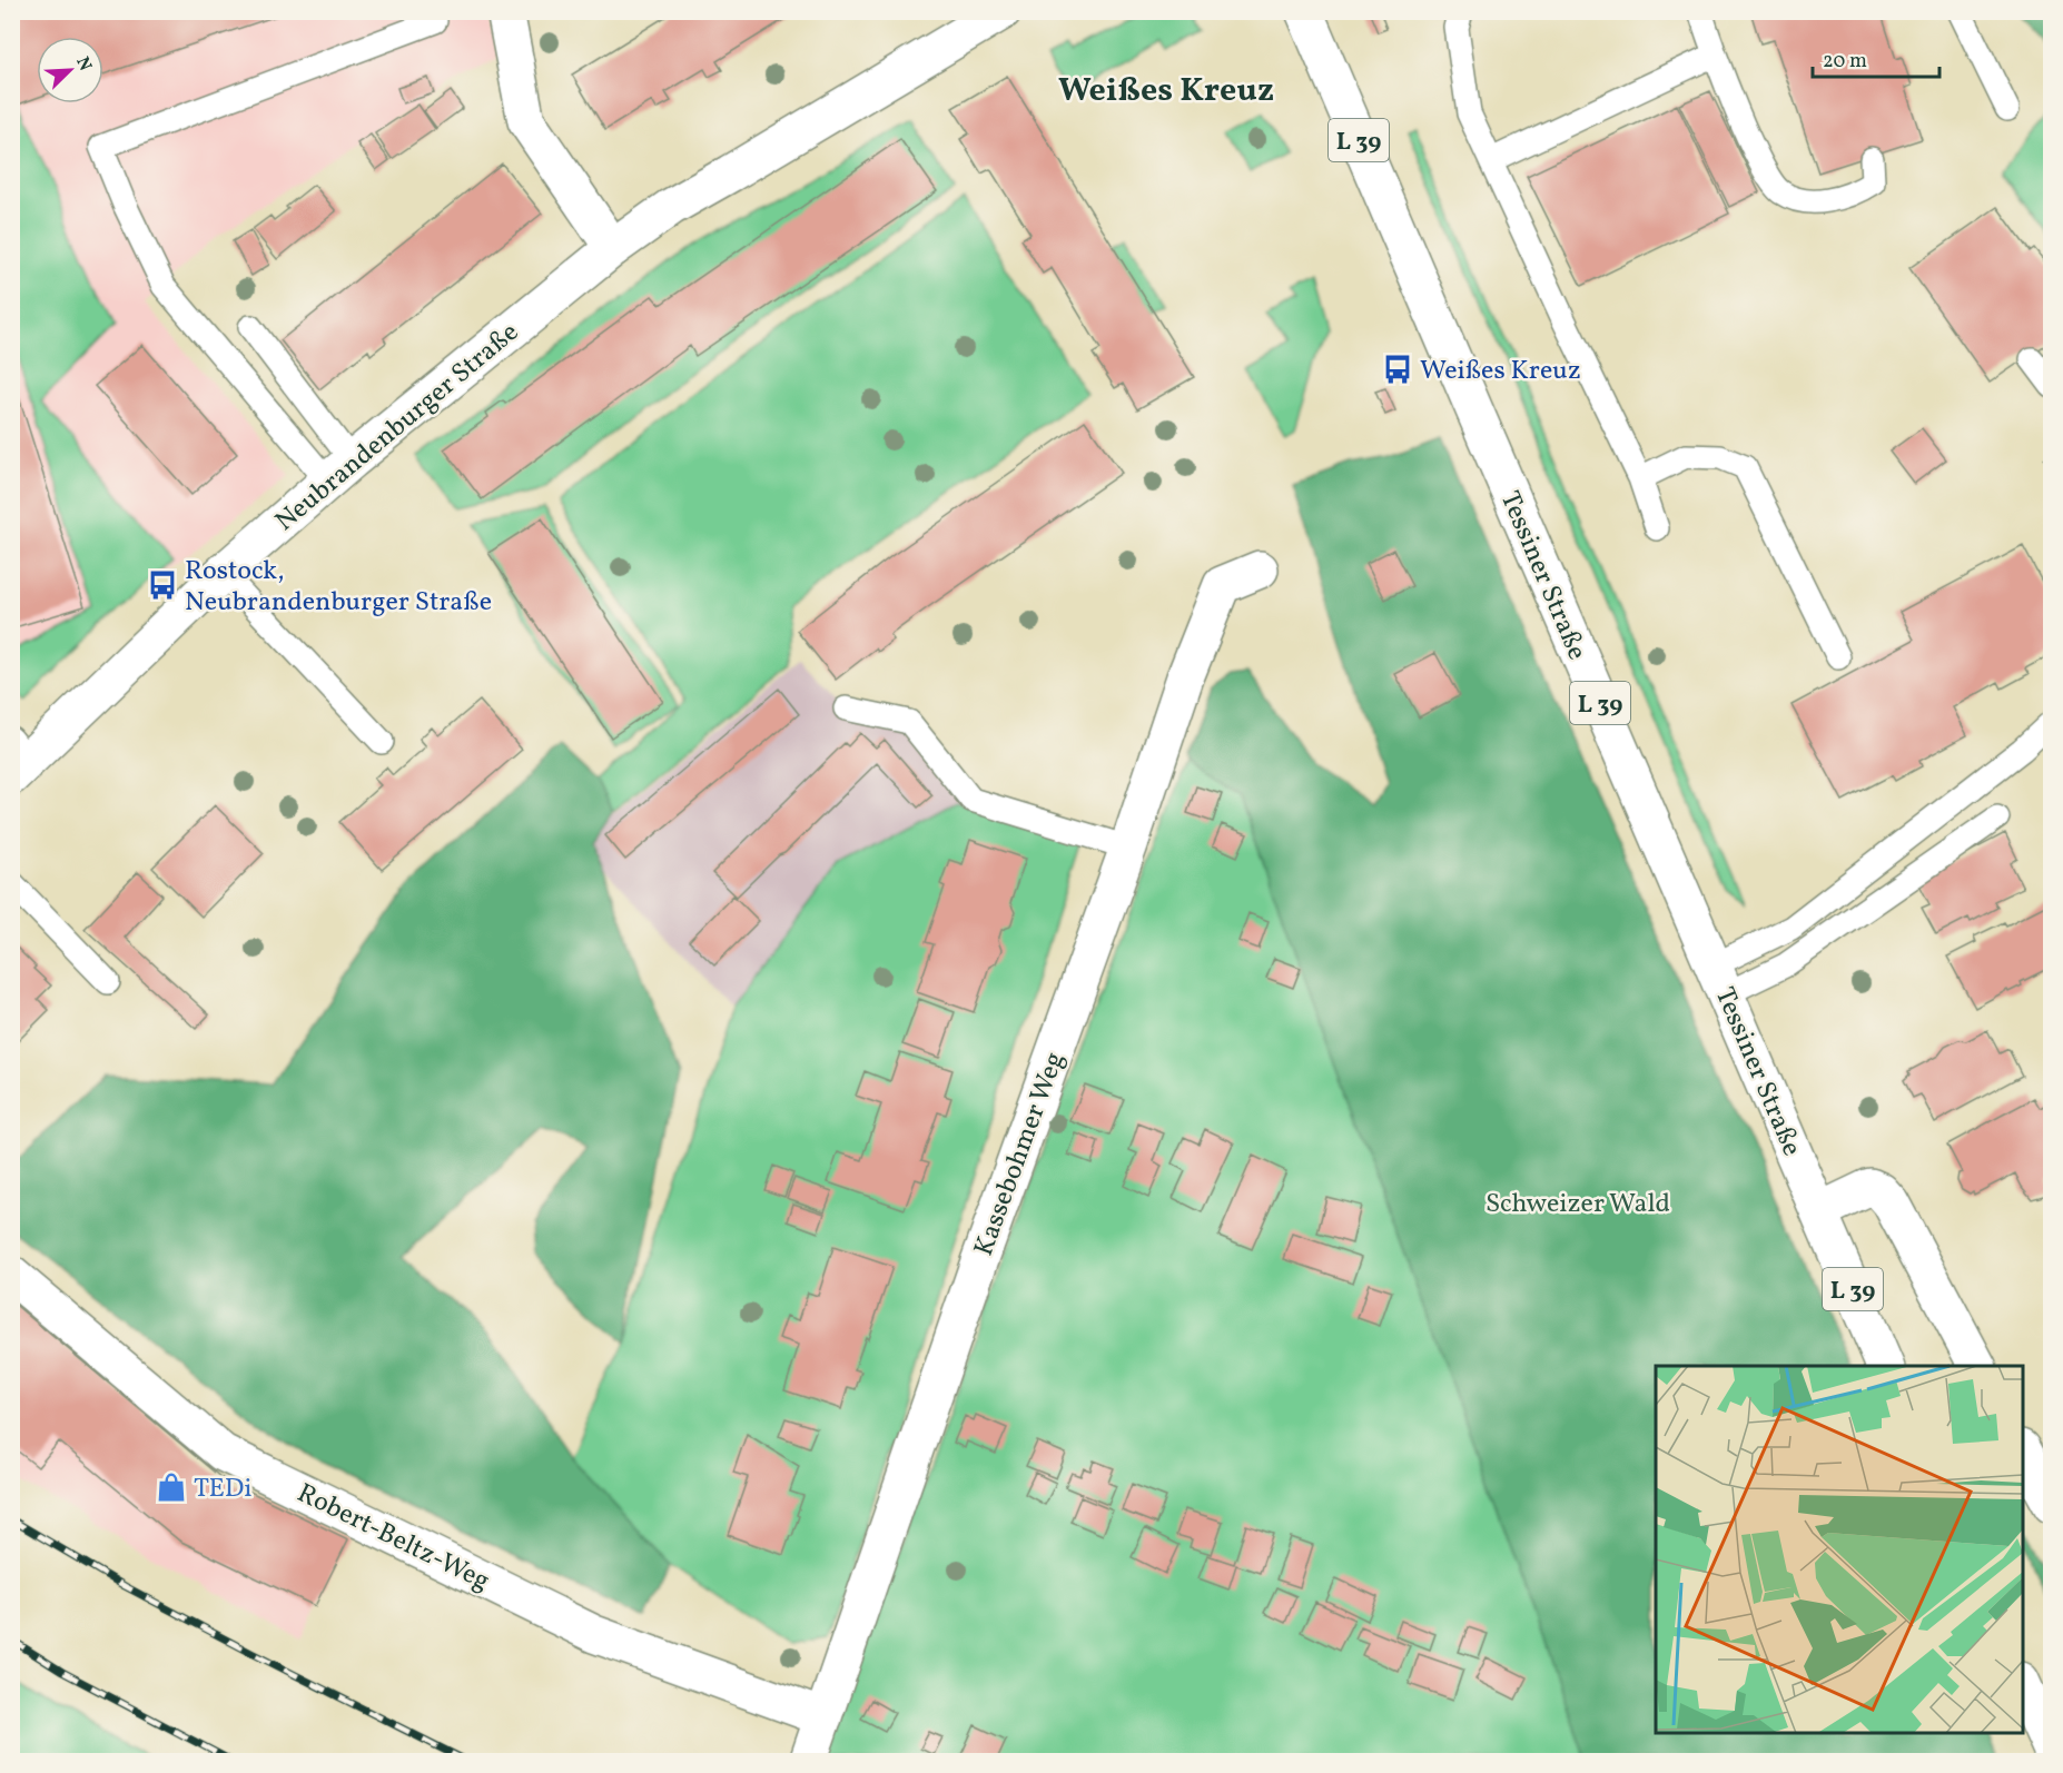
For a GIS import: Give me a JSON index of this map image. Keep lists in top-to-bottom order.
{
  "streets": {
    "street": [
      "L 39",
      "Neubrandenburger Straße",
      "Tessiner Straße",
      "Kassebohmer Weg",
      "Robert-Beltz-Weg"
    ]
  },
  "crossings": [
    ["Kassebohmer Weg", "Robert-Beltz-Weg"]
  ],
  "districts": ["Weißes Kreuz"],
  "parks": ["Schweizer Wald"],
  "places": {
    "bus stop": ["Weißes Kreuz", "Rostock, Neubrandenburger Straße"],
    "shop": ["TEDi"]
  },
  "scale_bar": "20 m",
  "north": "top right"
}
